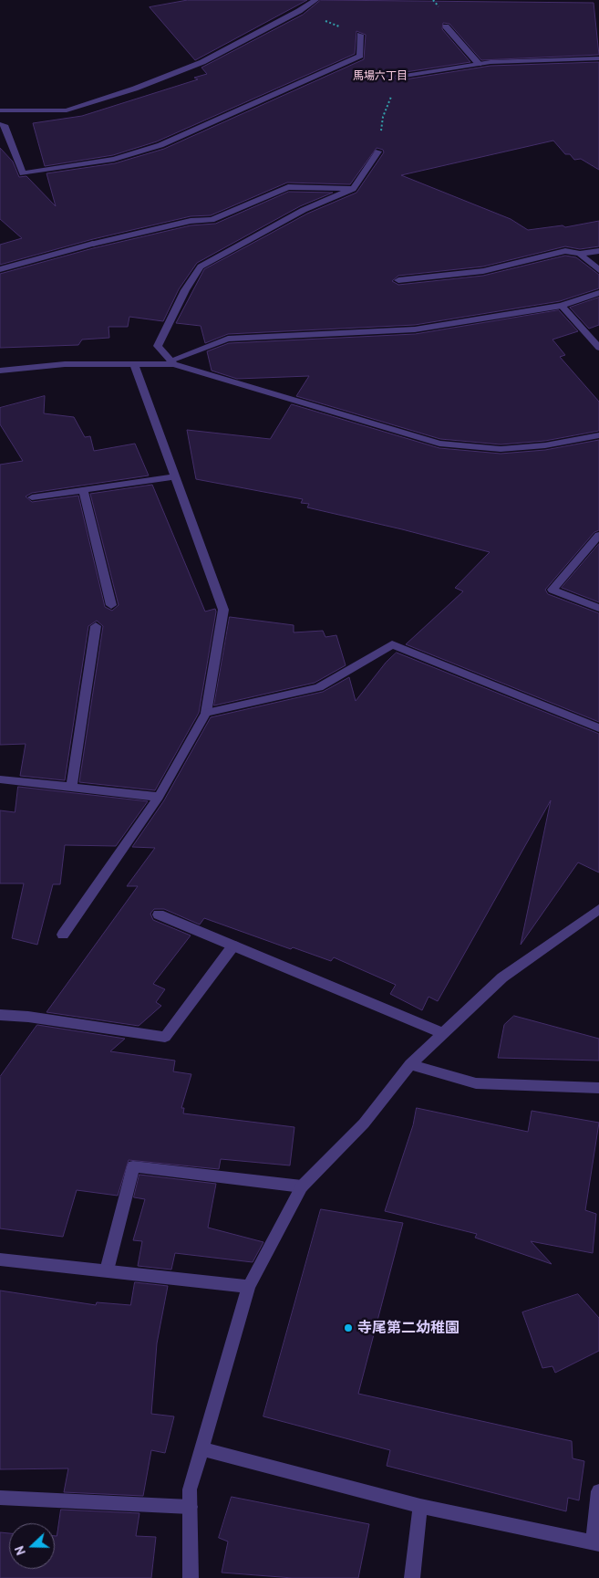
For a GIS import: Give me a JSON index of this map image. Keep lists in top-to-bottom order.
{
  "districts": ["馬場六丁目"],
  "places": ["寺尾第二幼稚園"],
  "north": "left"
}
